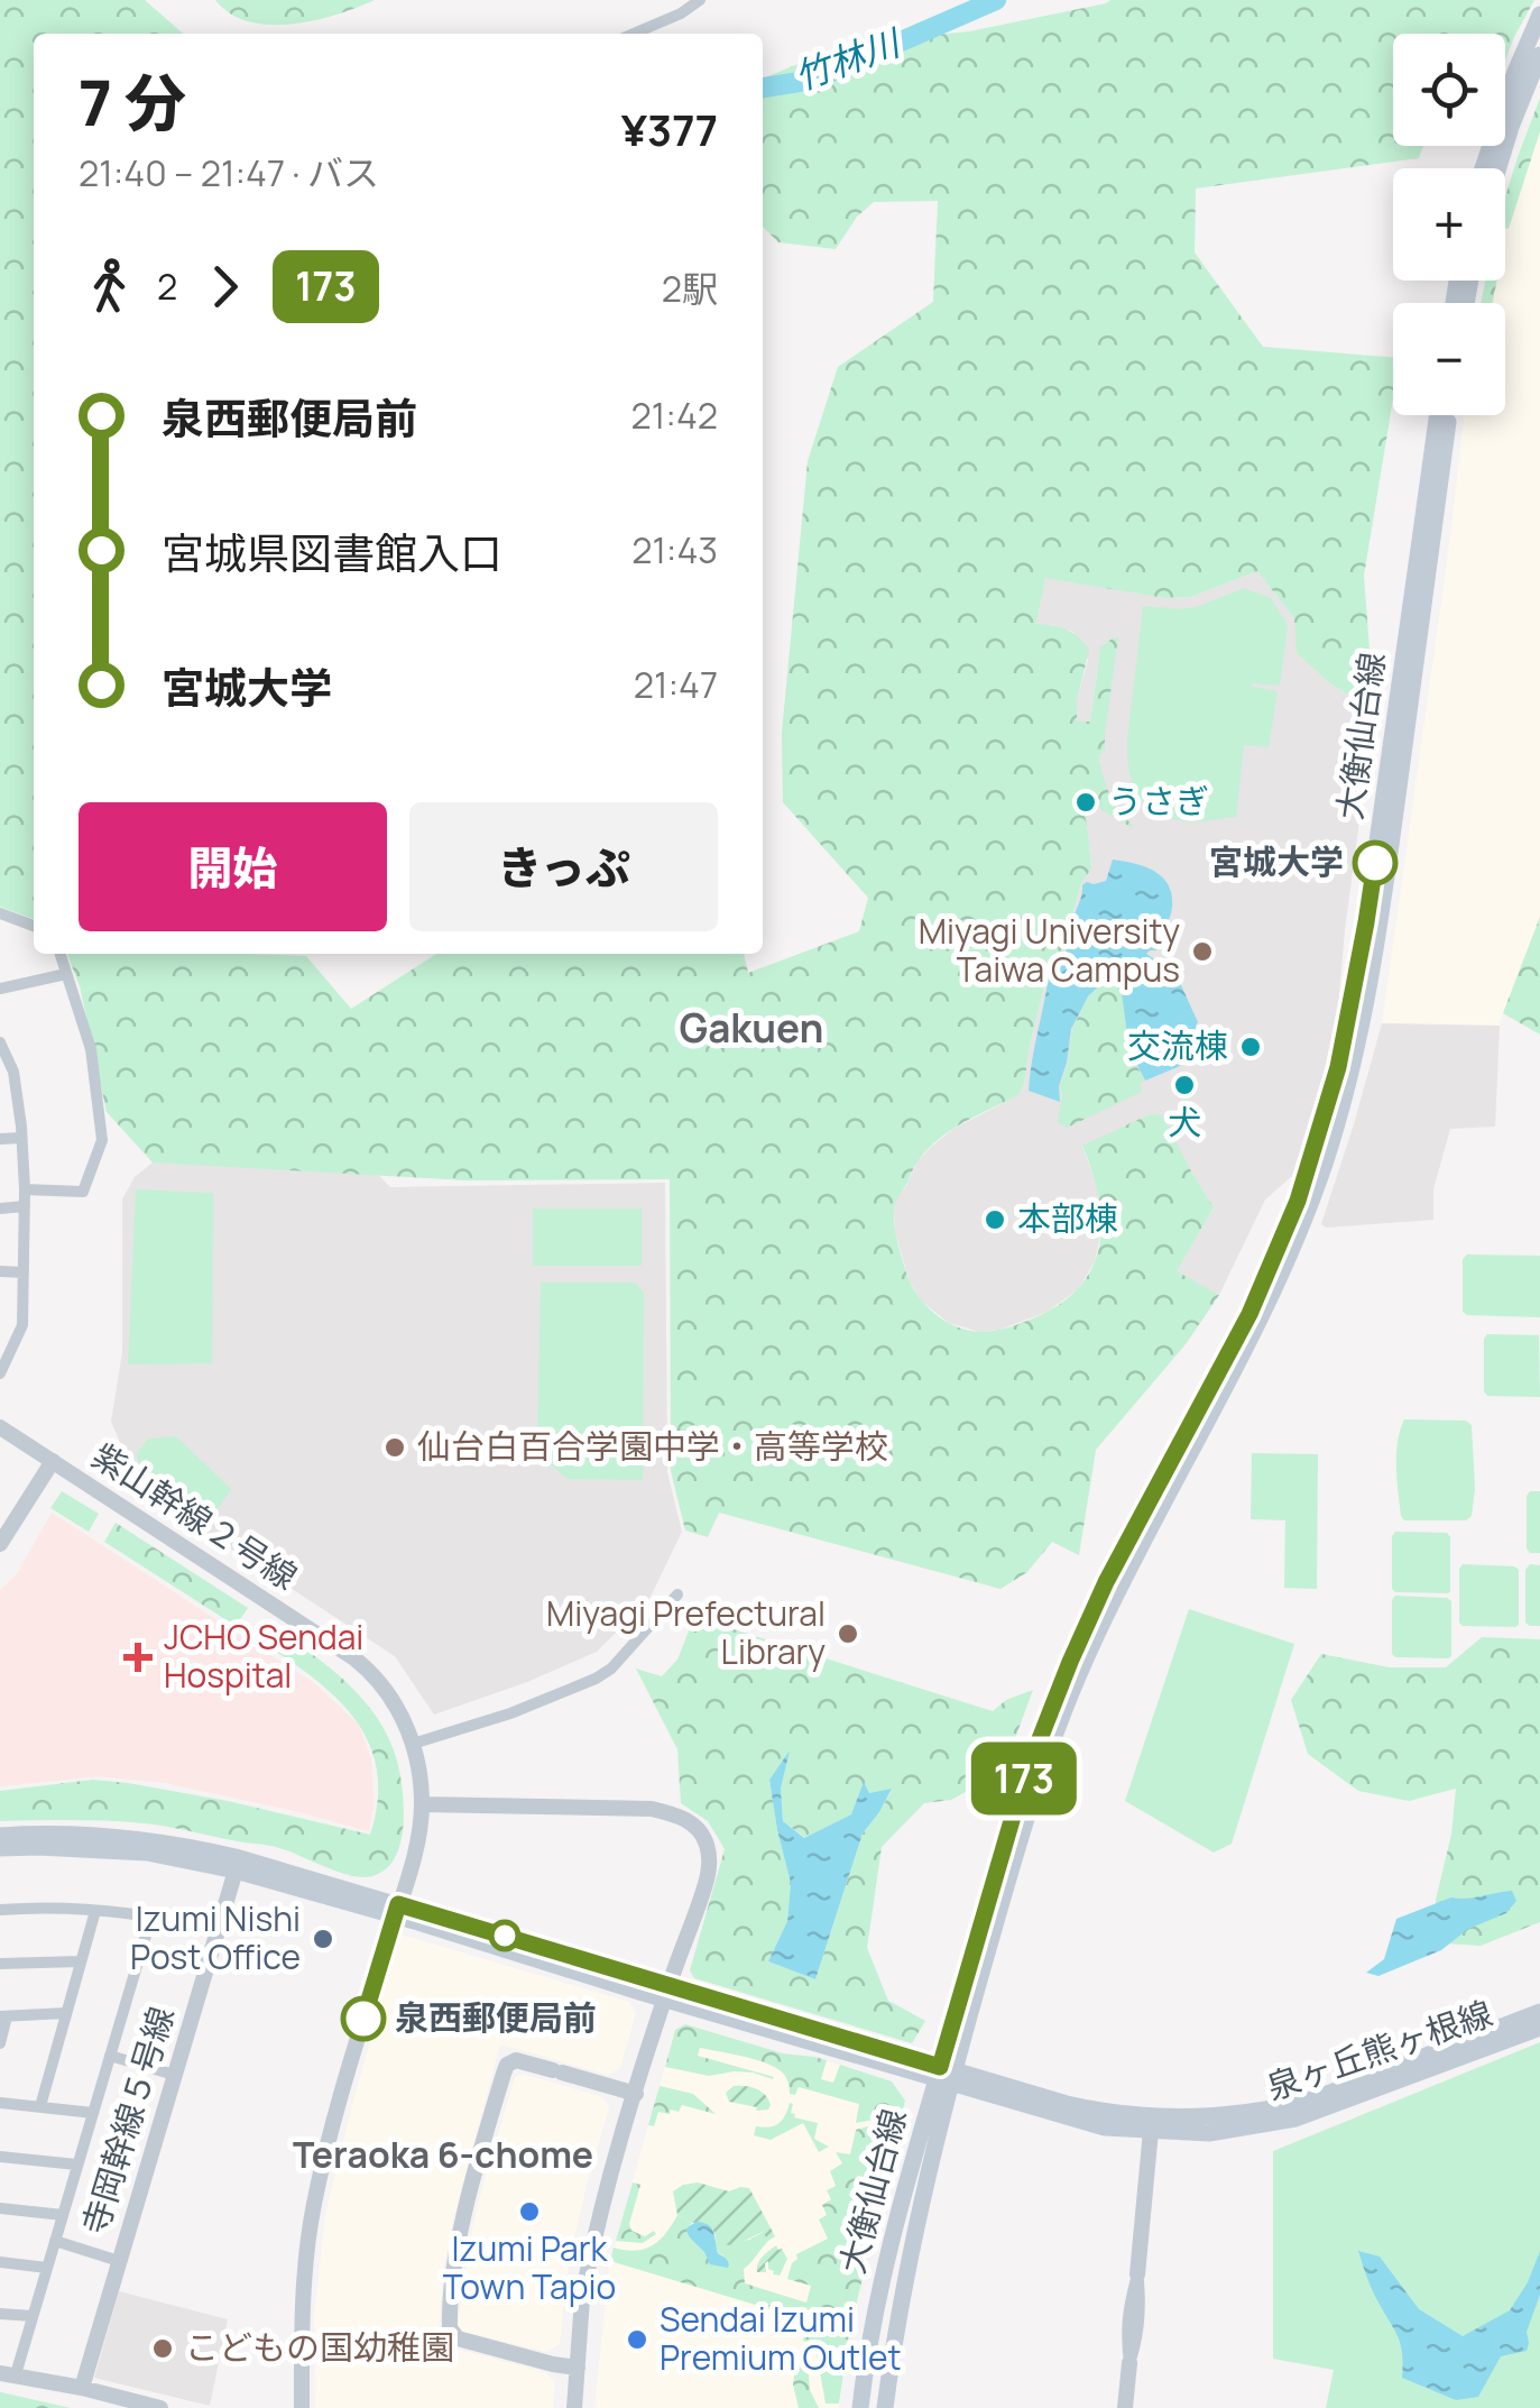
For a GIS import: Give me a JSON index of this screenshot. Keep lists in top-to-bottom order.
{
  "streets": {
    "main road": ["大衡仙台線", "泉ヶ丘熊ヶ根線"],
    "street": ["紫山幹線２号線", "寺岡幹線５号線"]
  },
  "crossings": [
    ["大衡仙台線", "泉ヶ丘熊ヶ根線"],
    ["紫山幹線２号線", "泉ヶ丘熊ヶ根線"],
    ["泉ヶ丘熊ヶ根線", "寺岡幹線５号線"]
  ],
  "districts": ["Gakuen", "Teraoka 6-chome"],
  "water": ["竹林川"],
  "places": {
    "other": [
      "うさぎ",
      "宮城大学",
      "Miyagi University Taiwa Campus",
      "交流棟",
      "犬",
      "本部棟",
      "仙台白百合学園中学・高等学校",
      "Miyagi Prefectural Library",
      "Izumi Nishi Post Office",
      "泉西郵便局前",
      "Izumi Park Town Tapio",
      "Sendai Izumi Premium Outlet",
      "こどもの国幼稚園"
    ],
    "health": ["JCHO Sendai Hospital"]
  },
  "lines": ["bus line 173"],
  "page": {
    "on_map": "173",
    "map_buttons": ["+", "−"],
    "heading": ["7 分", "21:40 – 21:47 · バス", "¥377"],
    "legs": ["2", "173", "2駅"],
    "list": [
      {
        "name": "泉西郵便局前",
        "value": "21:42"
      },
      {
        "name": "宮城県図書館入口",
        "value": "21:43"
      },
      {
        "name": "宮城大学",
        "value": "21:47"
      }
    ],
    "buttons": ["開始", "きっぷ"]
  }
}
